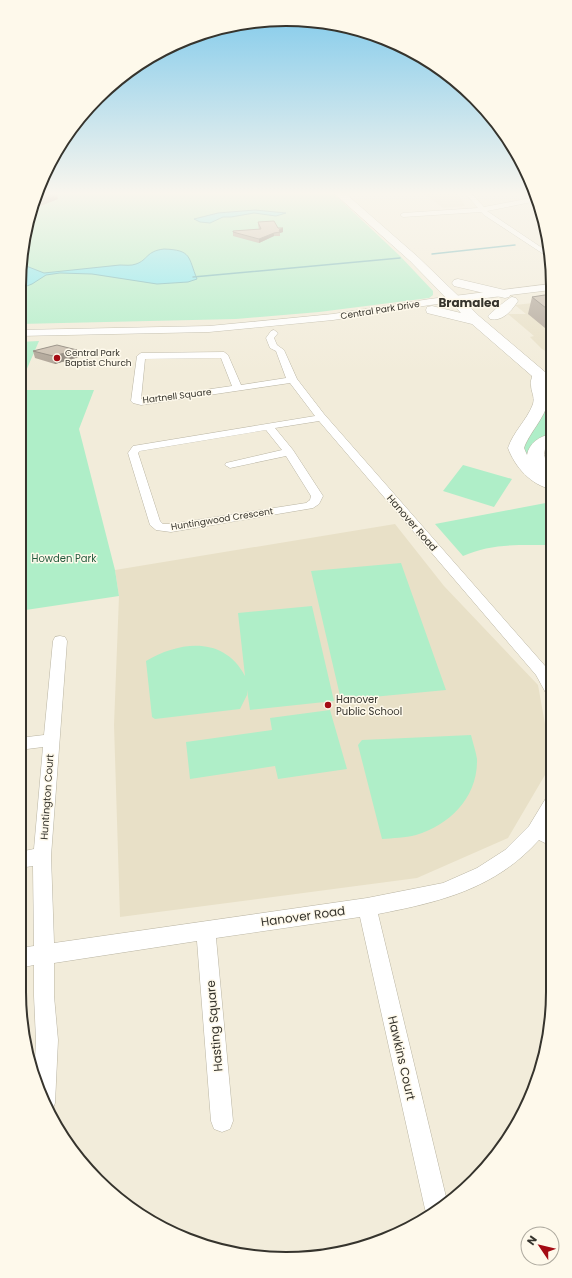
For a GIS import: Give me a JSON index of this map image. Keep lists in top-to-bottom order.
{
  "streets": {
    "street": [
      "Central Park Drive",
      "Hartnell Square",
      "Huntingwood Crescent",
      "Hanover Road",
      "Huntington Court",
      "Hasting Square",
      "Hawkins Court"
    ]
  },
  "crossings": [
    ["Central Park Drive", "Hanover Road"],
    ["Hartnell Square", "Hanover Road"],
    ["Huntingwood Crescent", "Hanover Road"],
    ["Hanover Road", "Huntington Court"],
    ["Hanover Road", "Hasting Square"],
    ["Hanover Road", "Hawkins Court"]
  ],
  "districts": ["Bramalea"],
  "parks": ["Howden Park"],
  "places": ["Central Park Baptist Church", "Hanover Public School"],
  "north": "top left"
}
